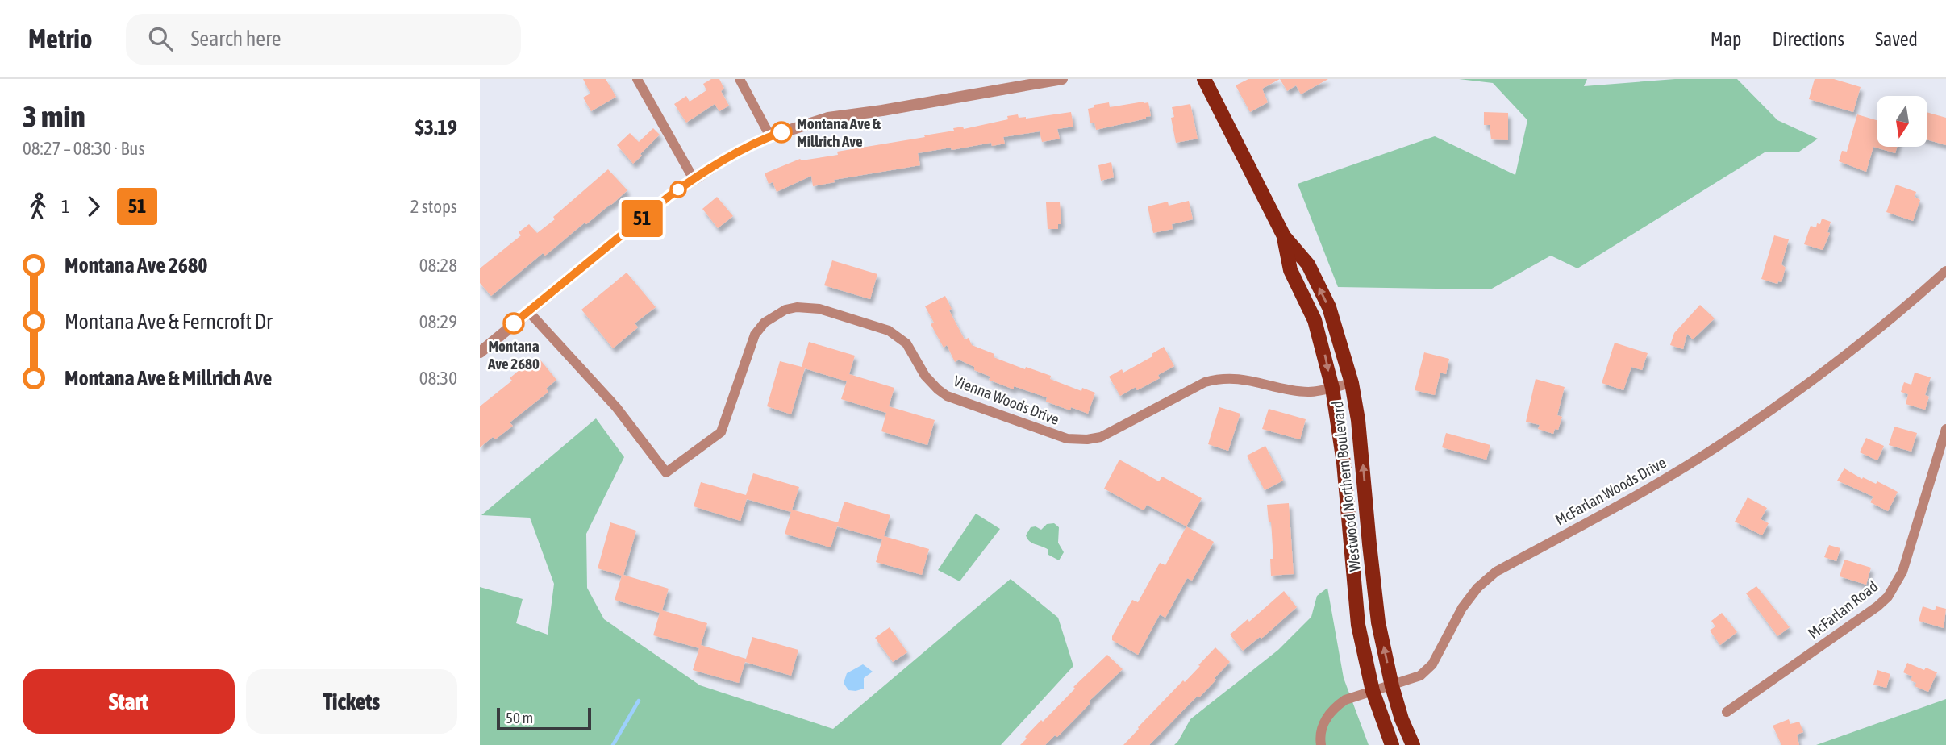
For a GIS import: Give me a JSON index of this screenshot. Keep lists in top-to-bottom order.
{
  "streets": {
    "main road": ["Westwood Northern Boulevard"],
    "street": ["Vienna Woods Drive", "McFarlan Woods Drive", "McFarlan Road"]
  },
  "crossings": [
    ["Vienna Woods Drive", "Westwood Northern Boulevard"],
    ["Westwood Northern Boulevard", "McFarlan Woods Drive"]
  ],
  "places": ["Montana Ave & Millrich Ave", "Montana Ave 2680"],
  "lines": ["bus line 51"],
  "scale_bar": "50 m",
  "north": "bottom",
  "page": {
    "header": "Metrio",
    "search": "Search here",
    "nav": ["Map", "Directions", "Saved"],
    "heading": ["3 min", "08:27 – 08:30 · Bus", "$3.19"],
    "on_map": "51",
    "legs": ["1", "51", "2 stops"],
    "list": [
      {
        "name": "Montana Ave 2680",
        "value": "08:28"
      },
      {
        "name": "Montana Ave & Ferncroft Dr",
        "value": "08:29"
      },
      {
        "name": "Montana Ave & Millrich Ave",
        "value": "08:30"
      }
    ],
    "buttons": ["Start", "Tickets"],
    "scale": "50 m"
  }
}
